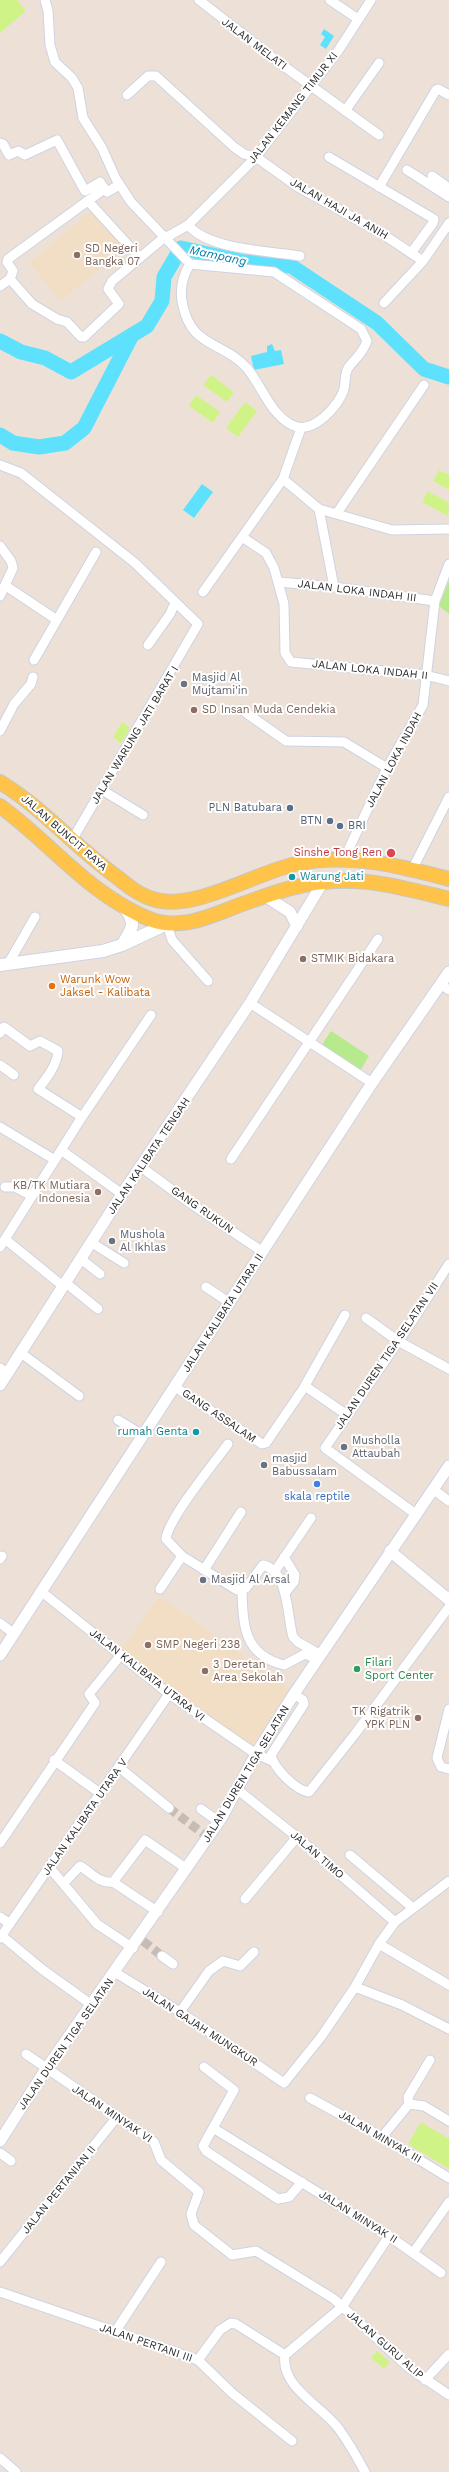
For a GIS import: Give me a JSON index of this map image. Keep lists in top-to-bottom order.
{
  "streets": {
    "main road": ["JALAN BUNCIT RAYA"],
    "street": [
      "JALAN MELATI",
      "JALAN KEMANG TIMUR XI",
      "JALAN HAJI JA ANIH",
      "JALAN LOKA INDAH III",
      "JALAN LOKA INDAH II",
      "JALAN WARUNG JATI BARAT I",
      "JALAN LOKA INDAH",
      "JALAN KALIBATA TENGAH",
      "GANG RUKUN",
      "JALAN KALIBATA UTARA II",
      "JALAN DUREN TIGA SELATAN VII",
      "GANG ASSALAM",
      "JALAN KALIBATA UTARA VI",
      "JALAN DUREN TIGA SELATAN",
      "JALAN KALIBATA UTARA V",
      "JALAN TIMO",
      "JALAN GAJAH MUNGKUR",
      "JALAN MINYAK VI",
      "JALAN MINYAK III",
      "JALAN PERTANIAN II",
      "JALAN MINYAK II",
      "JALAN PERTANI III",
      "JALAN GURU ALIP"
    ]
  },
  "crossings": [
    ["JALAN MELATI", "JALAN KEMANG TIMUR XI"],
    ["JALAN KEMANG TIMUR XI", "JALAN HAJI JA ANIH"],
    ["JALAN LOKA INDAH III", "JALAN LOKA INDAH II"],
    ["JALAN LOKA INDAH III", "JALAN LOKA INDAH"],
    ["JALAN LOKA INDAH II", "JALAN LOKA INDAH"],
    ["JALAN WARUNG JATI BARAT I", "JALAN BUNCIT RAYA"],
    ["JALAN LOKA INDAH", "JALAN BUNCIT RAYA"],
    ["JALAN KALIBATA TENGAH", "GANG RUKUN"],
    ["GANG RUKUN", "JALAN KALIBATA UTARA II"],
    ["JALAN KALIBATA UTARA II", "GANG ASSALAM"],
    ["JALAN KALIBATA UTARA II", "JALAN KALIBATA UTARA VI"],
    ["JALAN DUREN TIGA SELATAN VII", "JALAN DUREN TIGA SELATAN"],
    ["JALAN KALIBATA UTARA VI", "JALAN DUREN TIGA SELATAN"],
    ["JALAN KALIBATA UTARA VI", "JALAN KALIBATA UTARA V"],
    ["JALAN DUREN TIGA SELATAN", "JALAN TIMO"],
    ["JALAN DUREN TIGA SELATAN", "JALAN GAJAH MUNGKUR"],
    ["JALAN DUREN TIGA SELATAN", "JALAN MINYAK VI"],
    ["JALAN MINYAK VI", "JALAN PERTANIAN II"],
    ["JALAN MINYAK VI", "JALAN GURU ALIP"]
  ],
  "water": ["Mampang"],
  "places": [
    "SD Negeri Bangka 07",
    "Masjid Al Mujtami'in",
    "SD Insan Muda Cendekia",
    "PLN Batubara",
    "BTN",
    "BRI",
    "Sinshe Tong Ren",
    "Warung Jati",
    "STMIK Bidakara",
    "Warunk Wow Jaksel - Kalibata",
    "KB/TK Mutiara Indonesia",
    "Mushola Al Ikhlas",
    "rumah Genta",
    "Musholla Attaubah",
    "masjid Babussalam",
    "skala reptile",
    "Masjid Al Arsal",
    "SMP Negeri 238",
    "Filari Sport Center",
    "3 Deretan Area Sekolah",
    "TK Rigatrik YPK PLN"
  ]
}
